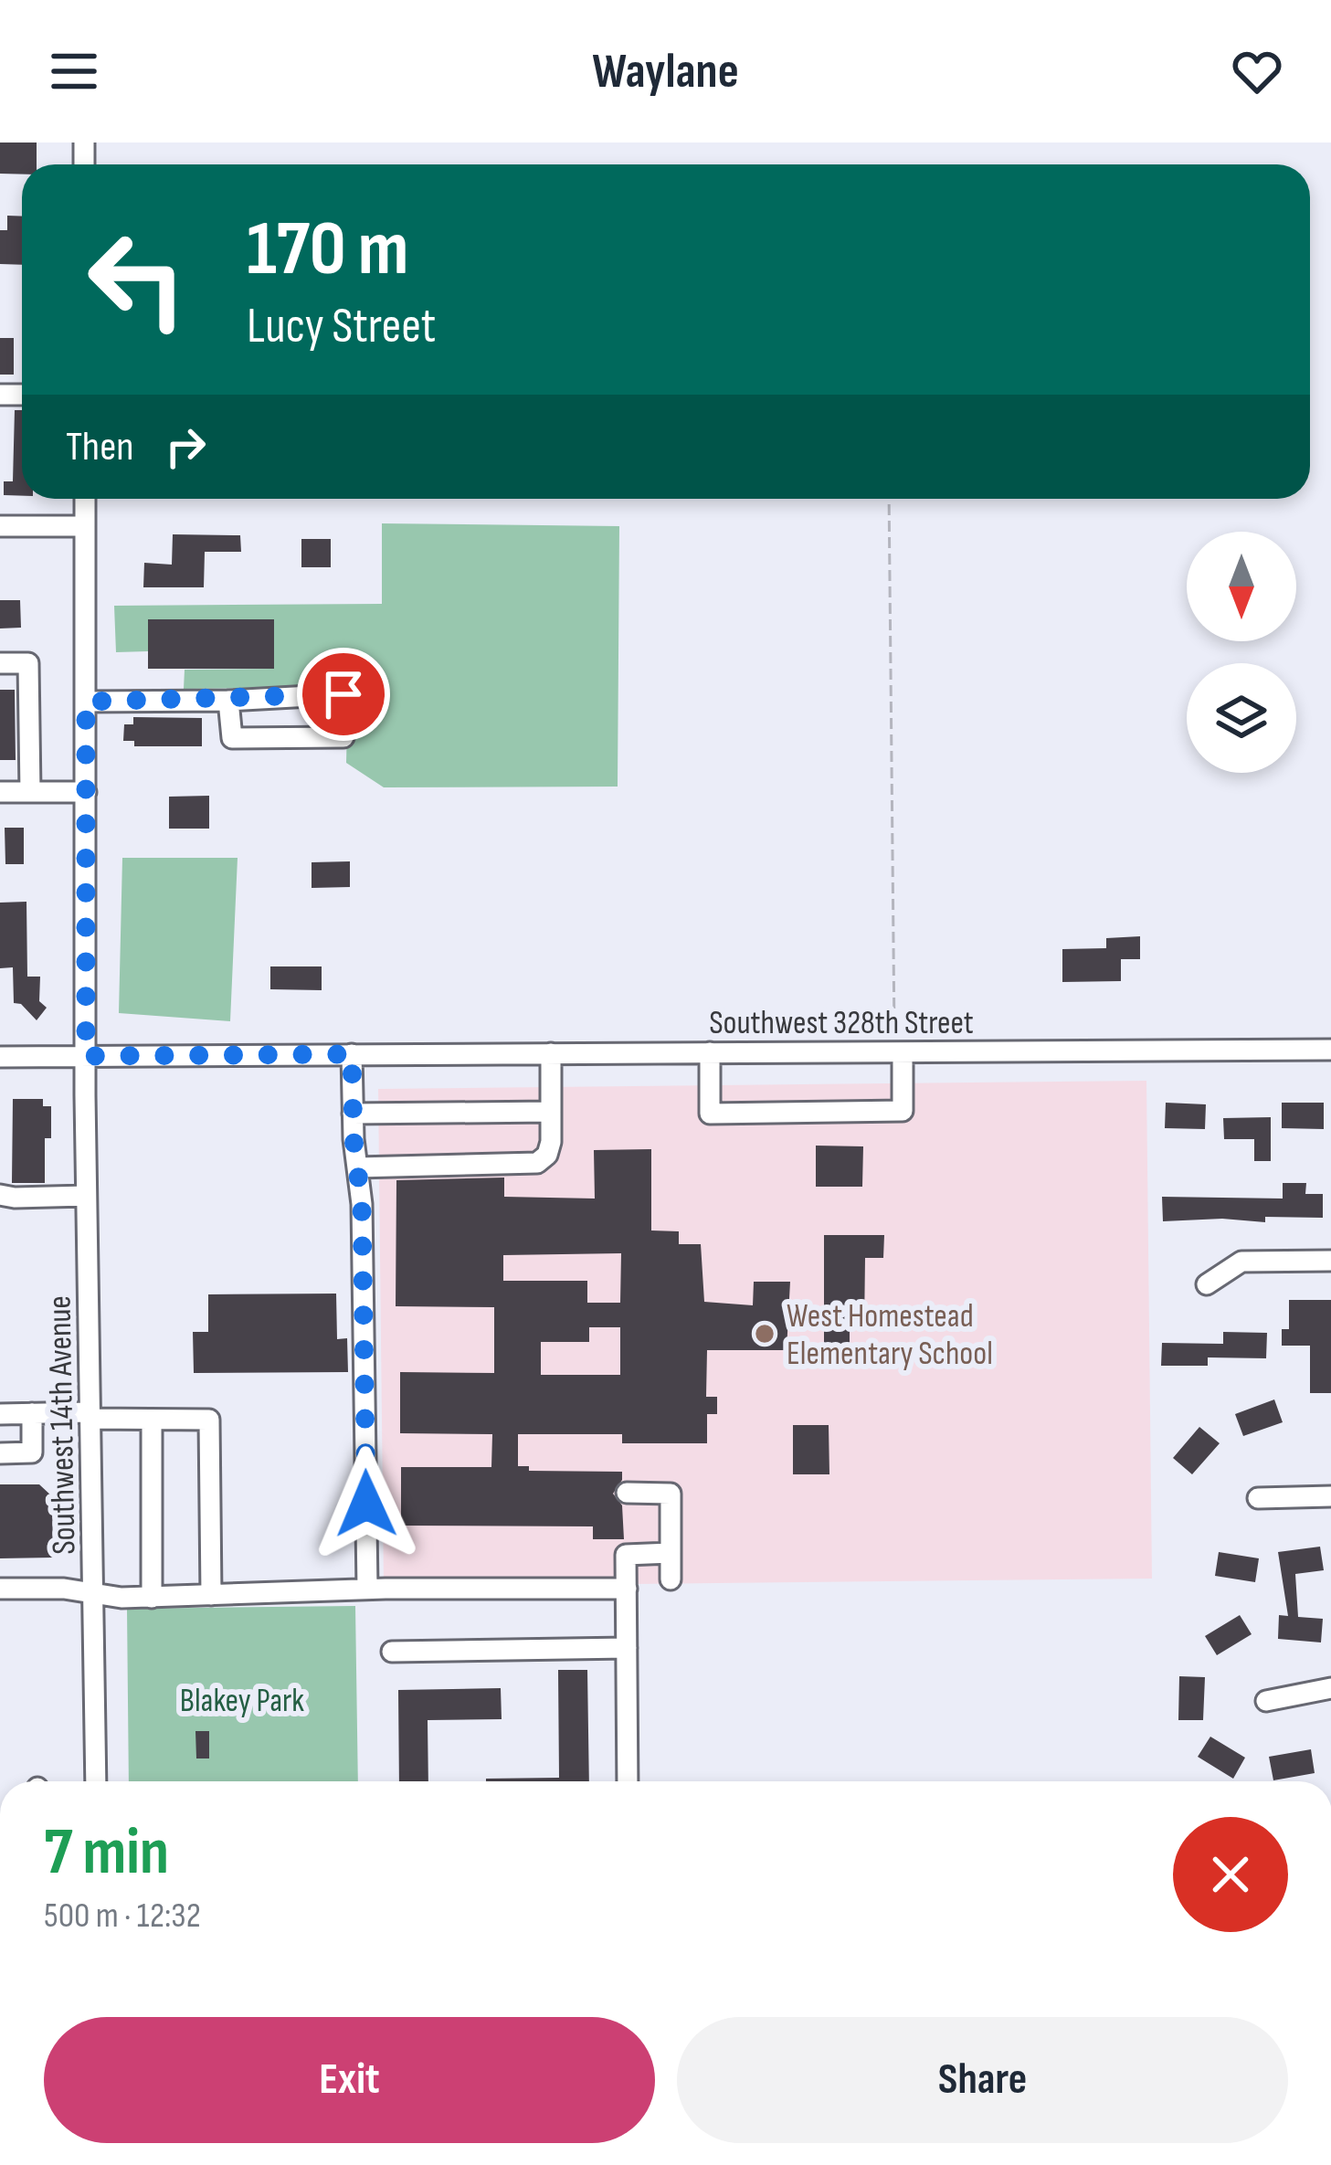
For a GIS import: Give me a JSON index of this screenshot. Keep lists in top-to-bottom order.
{
  "streets": {
    "street": ["Southwest 328th Street", "Southwest 14th Avenue"]
  },
  "crossings": [
    ["Southwest 328th Street", "Southwest 14th Avenue"]
  ],
  "parks": ["Blakey Park"],
  "places": ["West Homestead Elementary School"],
  "north": "bottom",
  "page": {
    "header": "Waylane",
    "turn": ["170 m", "Lucy Street"],
    "then": "Then",
    "heading": ["7 min", "500 m · 12:32"],
    "buttons": ["Exit", "Share"]
  }
}
